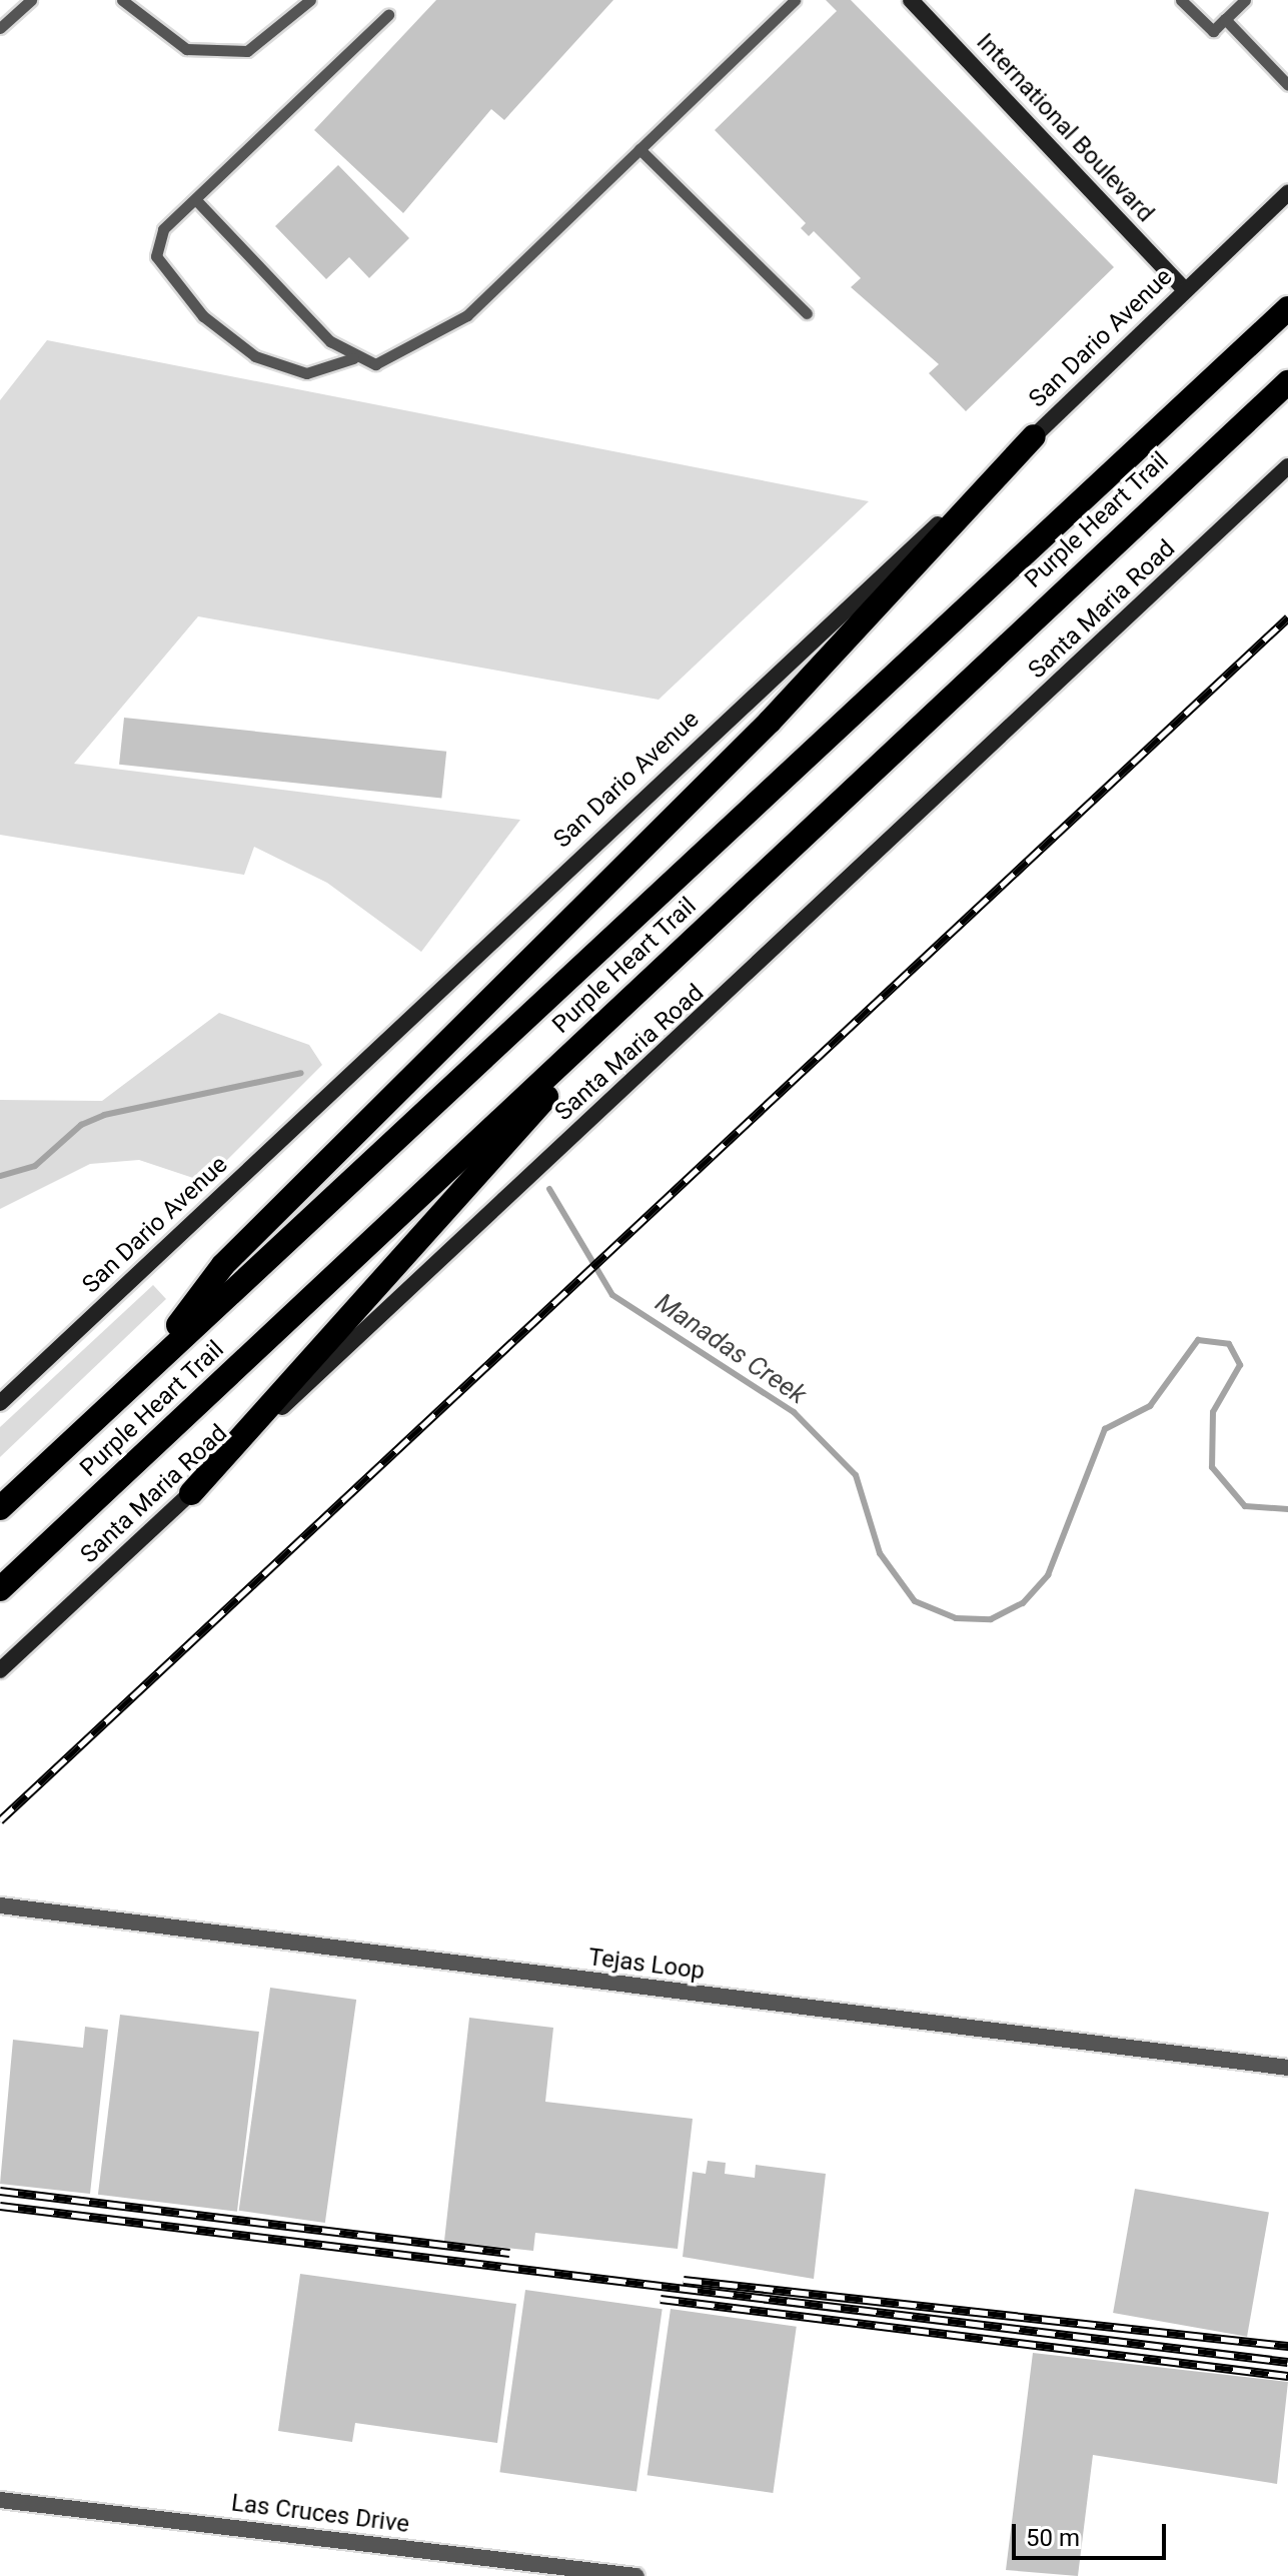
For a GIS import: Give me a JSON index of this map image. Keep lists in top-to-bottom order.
{
  "streets": {
    "highway": ["Purple Heart Trail"],
    "main road": ["International Boulevard", "San Dario Avenue", "Santa Maria Road"],
    "street": ["Tejas Loop", "Las Cruces Drive"]
  },
  "crossings": [
    ["International Boulevard", "San Dario Avenue"]
  ],
  "water": ["Manadas Creek"],
  "scale_bar": "50 m"
}
